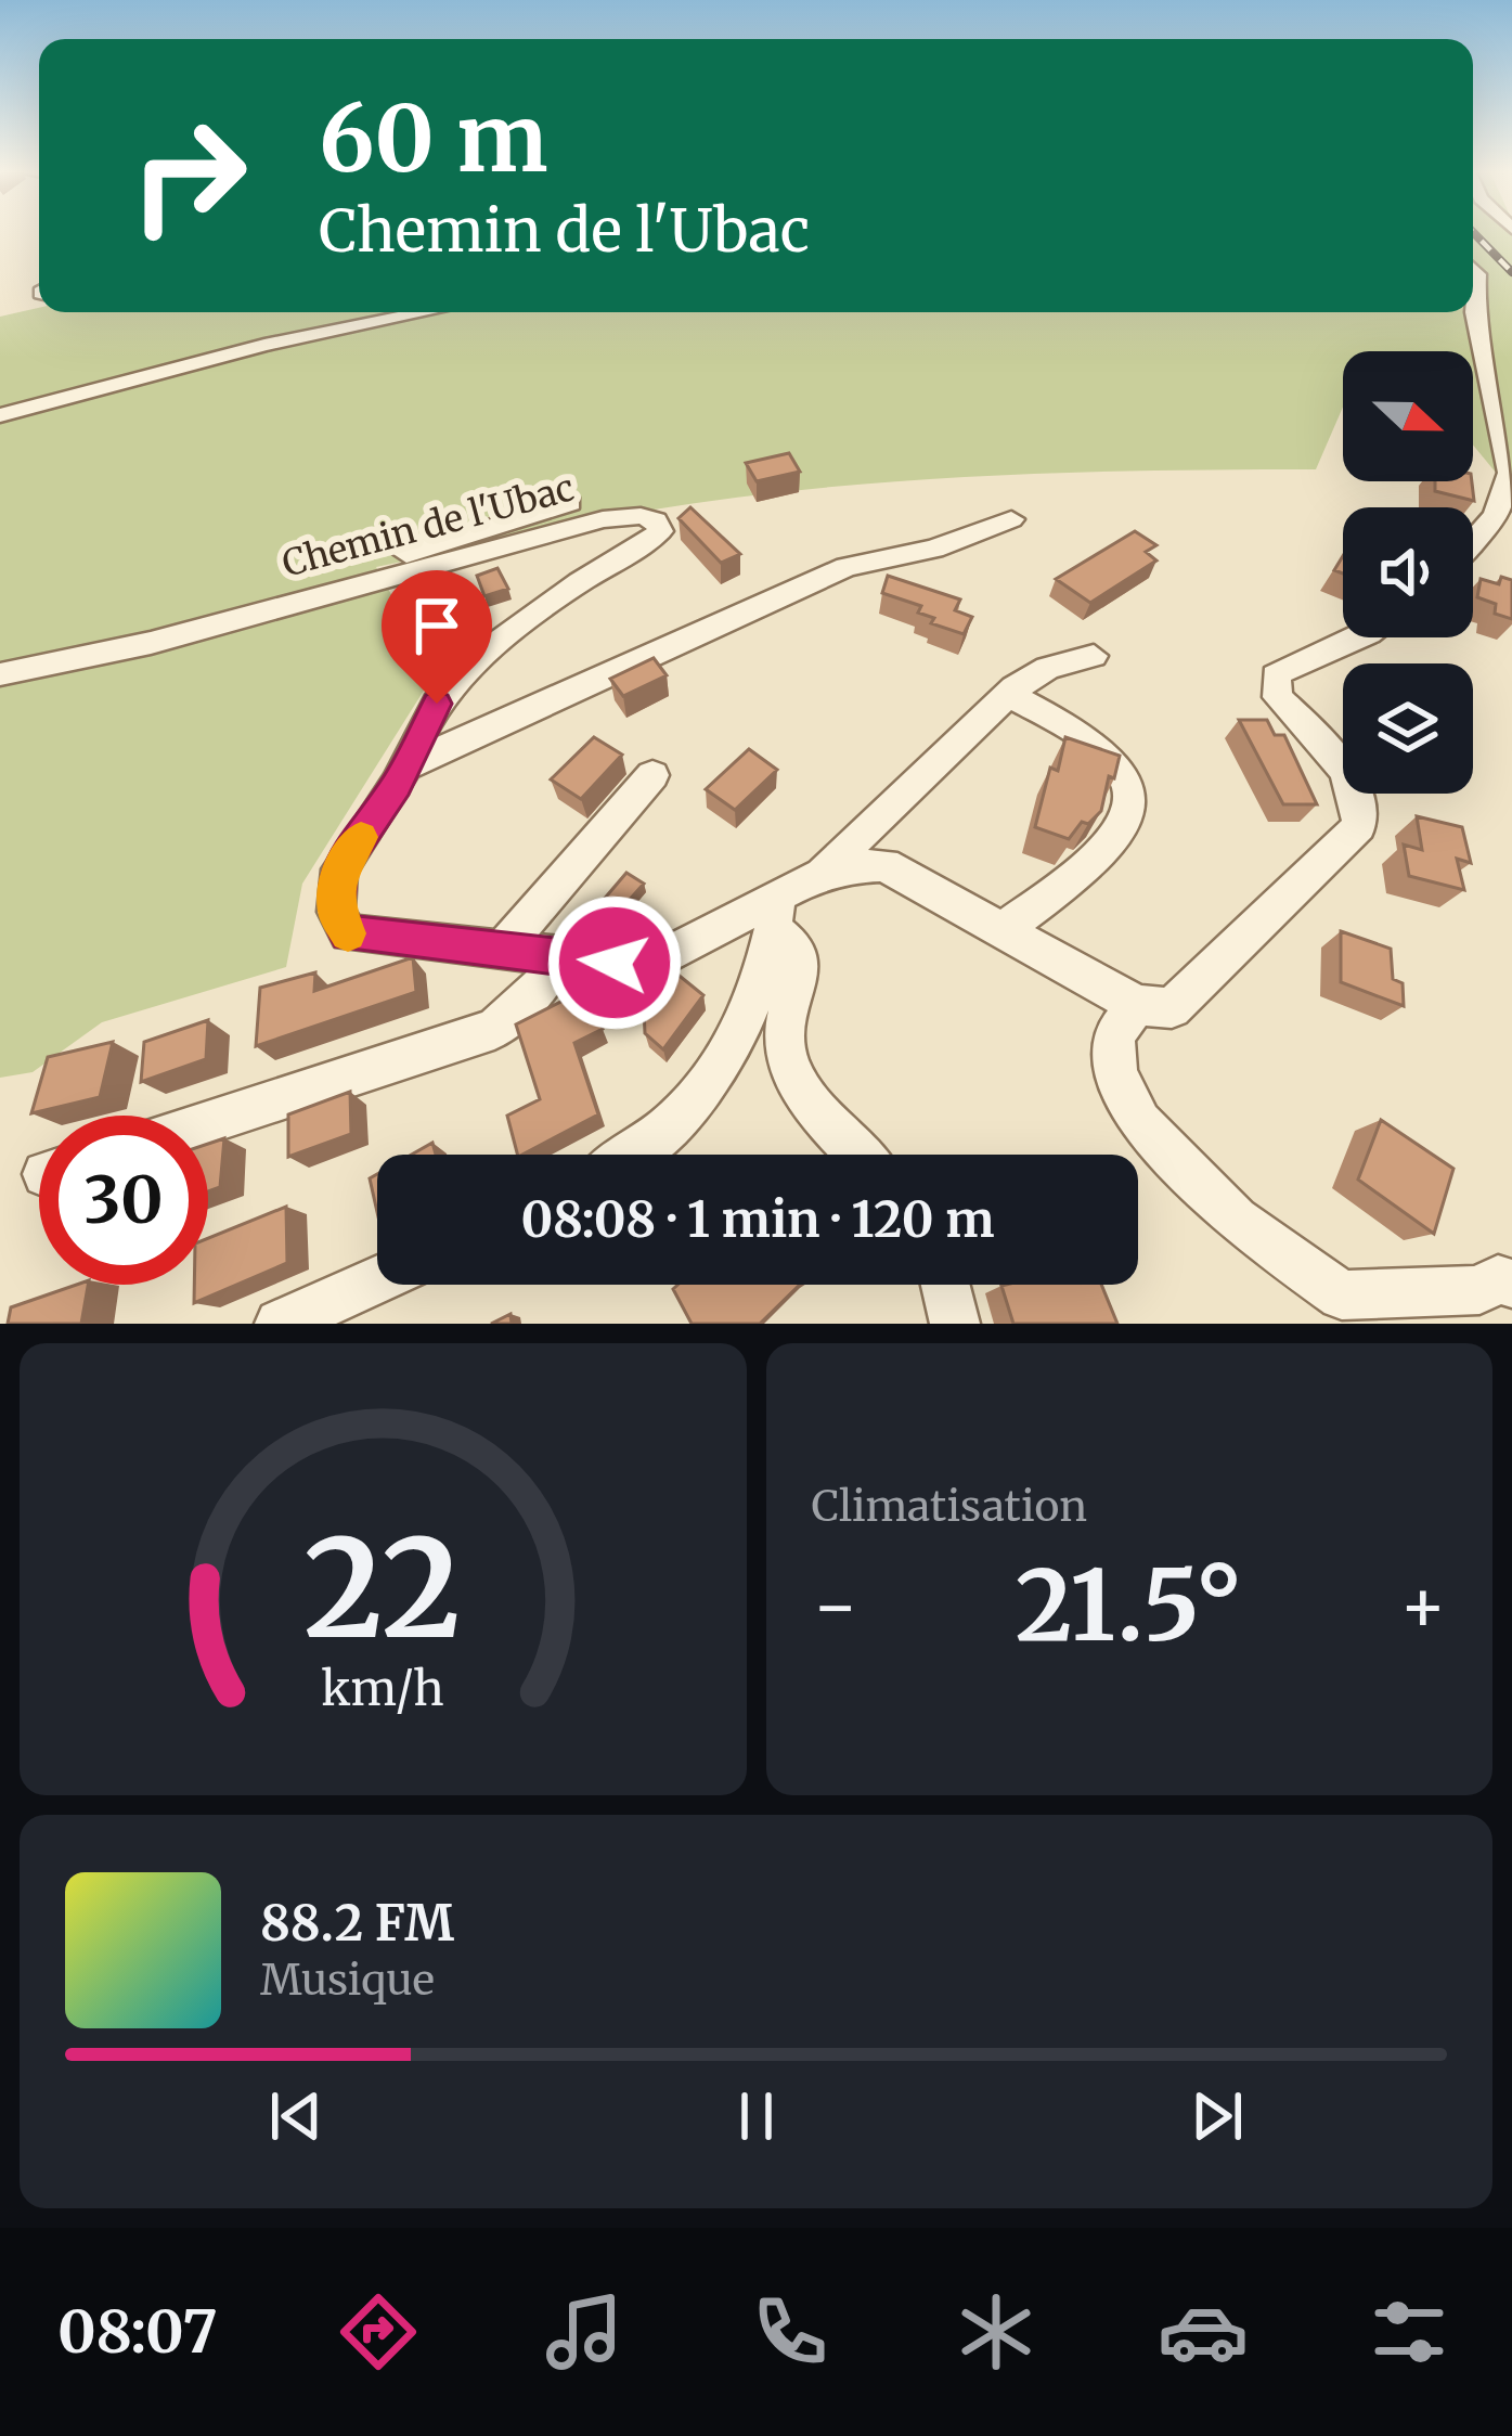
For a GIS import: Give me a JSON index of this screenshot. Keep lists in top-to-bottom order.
{
  "streets": {
    "street": ["Chemin de l'Ubac"]
  },
  "north": "right",
  "page": {
    "turn": ["60 m", "Chemin de l'Ubac"],
    "limit": "30",
    "trip": "08:08 · 1 min · 120 m",
    "tile": "Climatisation",
    "heat": ["−", "21.5°", "+"],
    "song": ["88.2 FM", "Musique"],
    "tabs": "08:07",
    "gauge": ["22", "km/h"]
  }
}
